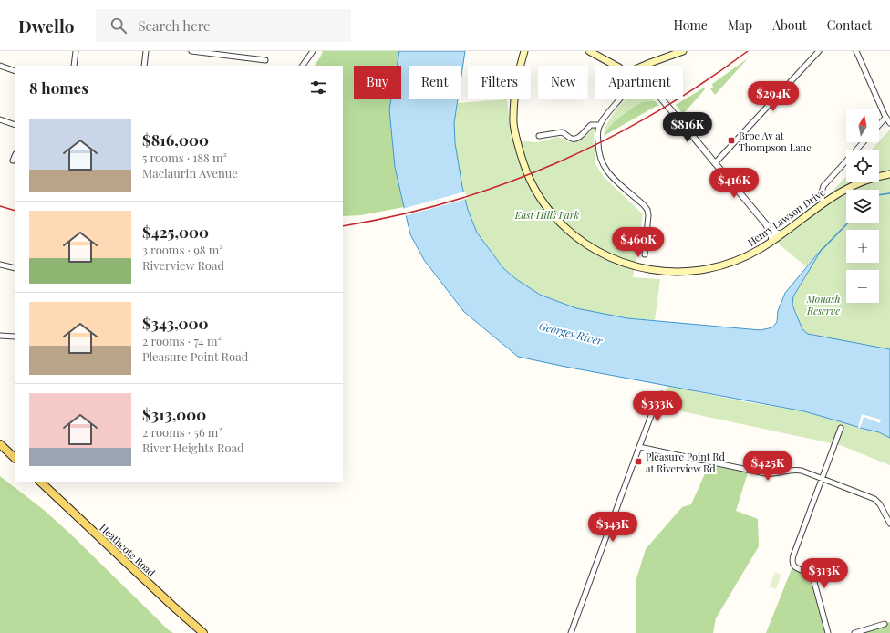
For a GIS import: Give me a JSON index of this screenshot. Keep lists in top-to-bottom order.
{
  "streets": {
    "main road": ["Henry Lawson Drive", "Heathcote Road"]
  },
  "water": ["Georges River"],
  "parks": ["East Hills Park", "Monash Reserve"],
  "places": {
    "transit": ["Broe Av at Thompson Lane", "Pleasure Point Rd at Riverview Rd"]
  },
  "north": "top",
  "page": {
    "header": "Dwello",
    "search": "Search here",
    "nav": [
      "Home",
      "Map",
      "About",
      "Contact"
    ],
    "chip": [
      "Buy",
      "Rent",
      "Filters",
      "New",
      "Apartment"
    ],
    "heading": "8 homes",
    "price": [
      "$294K",
      "$816K",
      "$416K",
      "$460K",
      "$333K",
      "$425K",
      "$343K",
      "$313K"
    ],
    "map_buttons": ["+", "−"],
    "list": [
      {
        "name": "$816,000",
        "note": "5 rooms · 188 m² · Maclaurin Avenue"
      },
      {
        "name": "$425,000",
        "note": "3 rooms · 98 m² · Riverview Road"
      },
      {
        "name": "$343,000",
        "note": "2 rooms · 74 m² · Pleasure Point Road"
      },
      {
        "name": "$313,000",
        "note": "2 rooms · 56 m² · River Heights Road"
      }
    ]
  }
}
